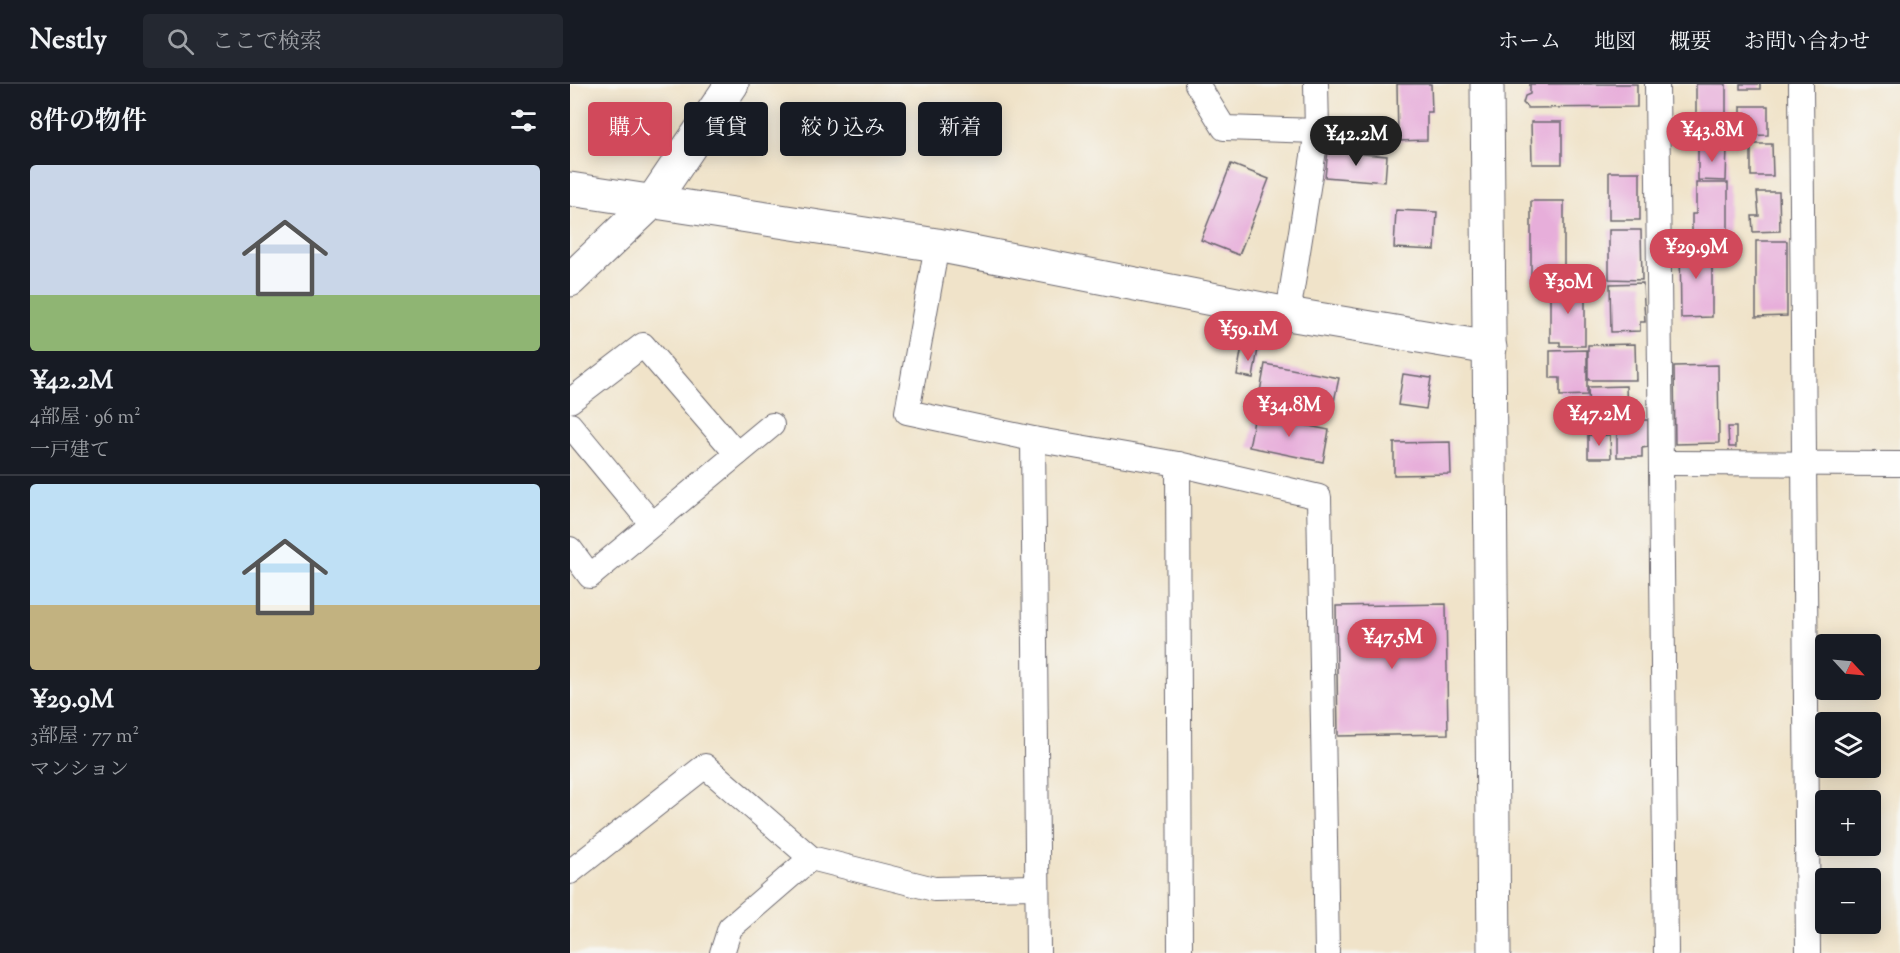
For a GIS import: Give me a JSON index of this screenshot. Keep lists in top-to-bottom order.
{
  "north": "bottom right",
  "page": {
    "header": "Nestly",
    "search": "ここで検索",
    "nav": [
      "ホーム",
      "地図",
      "概要",
      "お問い合わせ"
    ],
    "heading": "8件の物件",
    "chip": [
      "購入",
      "賃貸",
      "絞り込み",
      "新着"
    ],
    "price": [
      "¥43.8M",
      "¥42.2M",
      "¥29.9M",
      "¥30M",
      "¥59.1M",
      "¥34.8M",
      "¥47.2M",
      "¥47.5M"
    ],
    "list": [
      {
        "name": "¥42.2M",
        "note": "4部屋 · 96 m² · 一戸建て"
      },
      {
        "name": "¥29.9M",
        "note": "3部屋 · 77 m² · マンション"
      }
    ],
    "map_buttons": ["+", "−"]
  }
}
